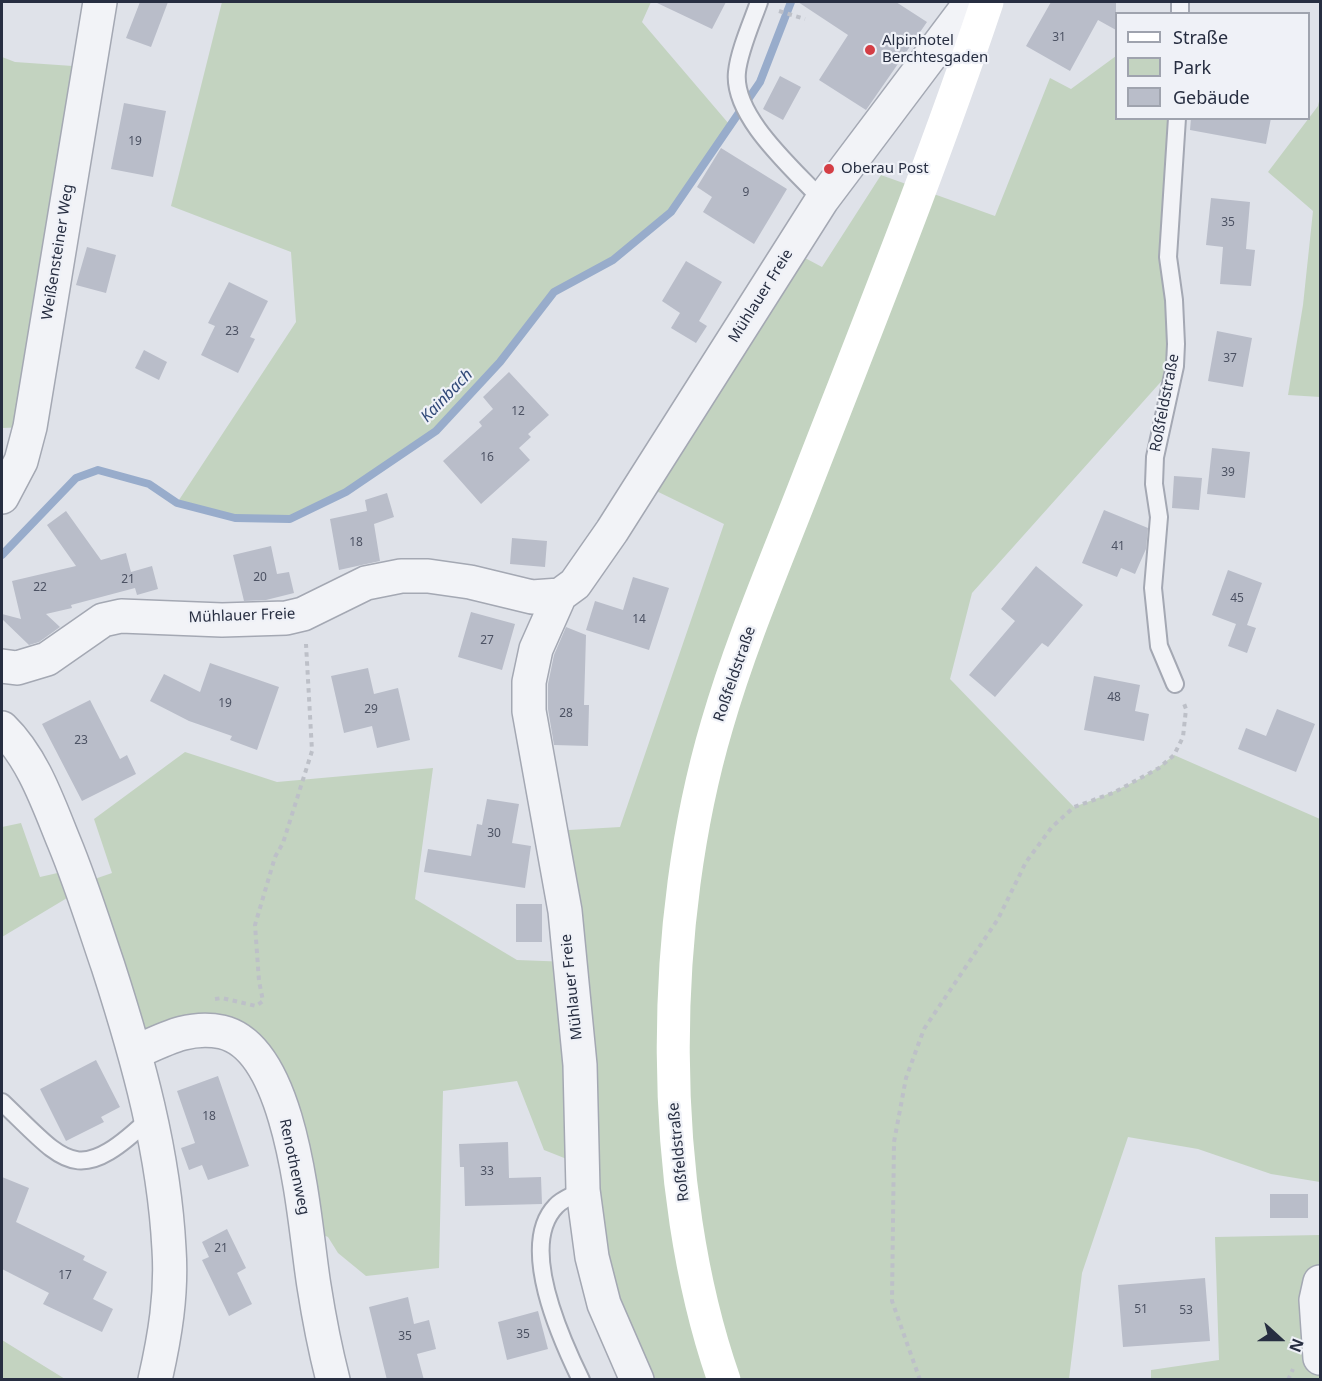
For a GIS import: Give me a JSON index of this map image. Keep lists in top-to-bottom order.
{
  "streets": {
    "main road": ["Roßfeldstraße"],
    "street": ["Weißensteiner Weg", "Mühlauer Freie", "Renothenweg"]
  },
  "water": ["Kainbach"],
  "places": ["Alpinhotel Berchtesgaden", "Oberau Post"],
  "house_numbers": [
    "31",
    "19",
    "9",
    "35",
    "23",
    "37",
    "12",
    "16",
    "39",
    "18",
    "41",
    "20",
    "21",
    "22",
    "45",
    "14",
    "27",
    "48",
    "19",
    "29",
    "28",
    "23",
    "30",
    "18",
    "33",
    "21",
    "17",
    "51",
    "53",
    "35",
    "35"
  ],
  "legend": ["Straße", "Park", "Gebäude"],
  "north": "right"
}
